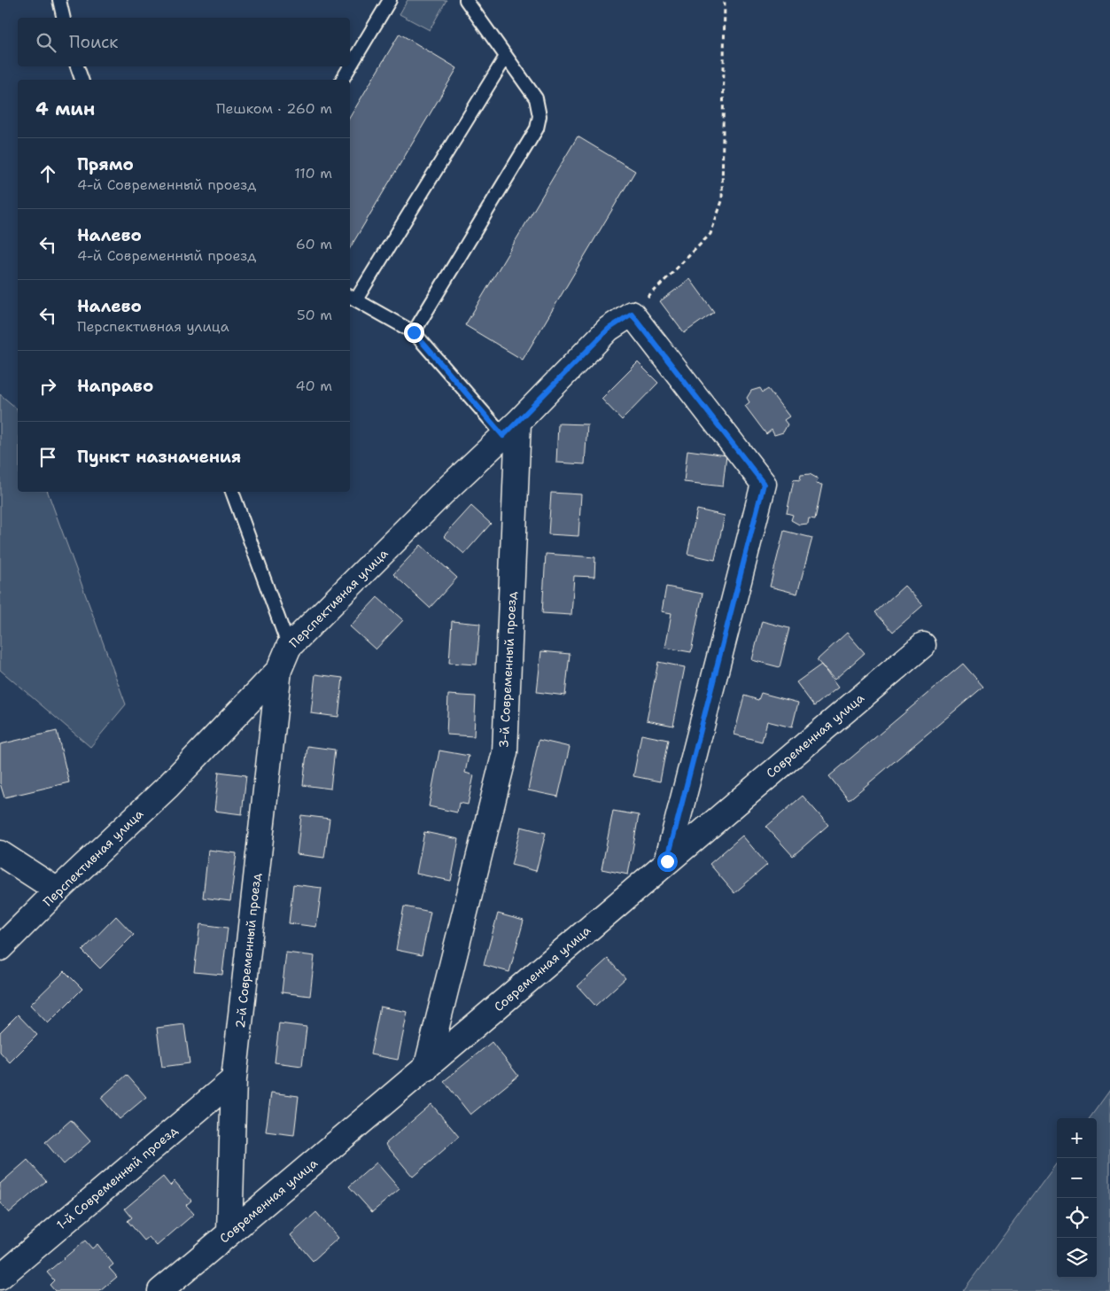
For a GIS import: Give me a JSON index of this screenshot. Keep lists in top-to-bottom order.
{
  "streets": {
    "street": [
      "Перспективная улица",
      "3-й Современный проезд",
      "Современная улица",
      "2-й Современный проезд",
      "1-й Современный проезд"
    ]
  },
  "crossings": [
    ["Перспективная улица", "3-й Современный проезд"],
    ["Перспективная улица", "2-й Современный проезд"],
    ["3-й Современный проезд", "Современная улица"],
    ["Современная улица", "2-й Современный проезд"],
    ["2-й Современный проезд", "1-й Современный проезд"]
  ],
  "page": {
    "search": "Поиск",
    "heading": ["4 мин", "Пешком · 260 m"],
    "list": [
      ["Прямо", "4-й Современный проезд", "110 m"],
      ["Налево", "4-й Современный проезд", "60 m"],
      ["Налево", "Перспективная улица", "50 m"],
      ["Направо", "40 m"],
      "Пункт назначения"
    ],
    "map_buttons": ["+", "−"]
  }
}
